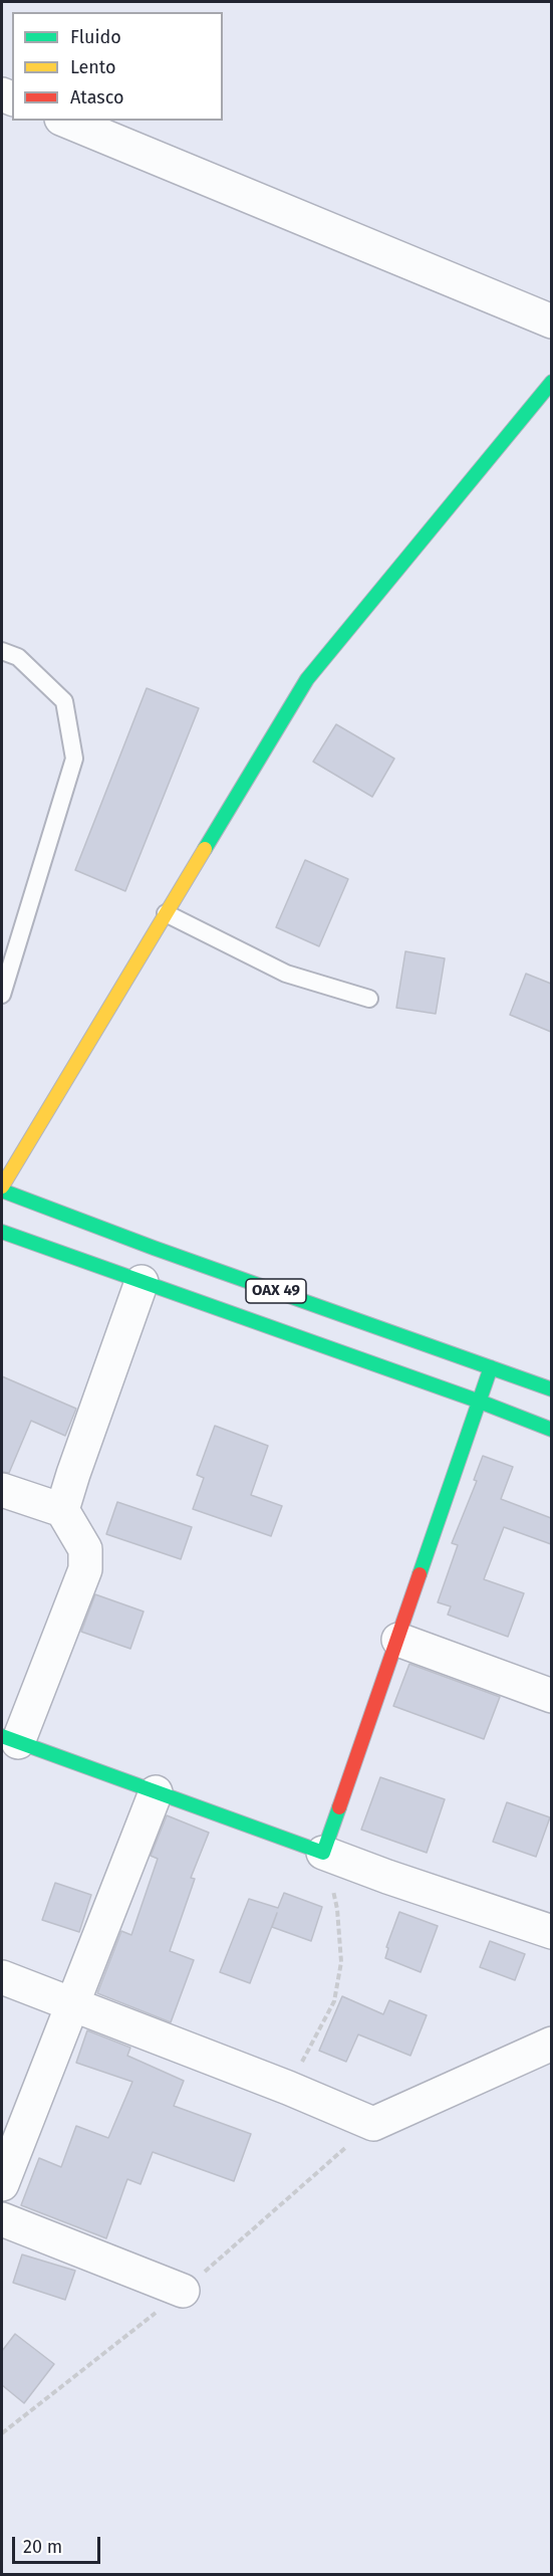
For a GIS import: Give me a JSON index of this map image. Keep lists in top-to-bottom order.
{
  "streets": {
    "street": ["OAX 49"]
  },
  "legend": ["Fluido", "Lento", "Atasco"],
  "scale_bar": "20 m"
}
